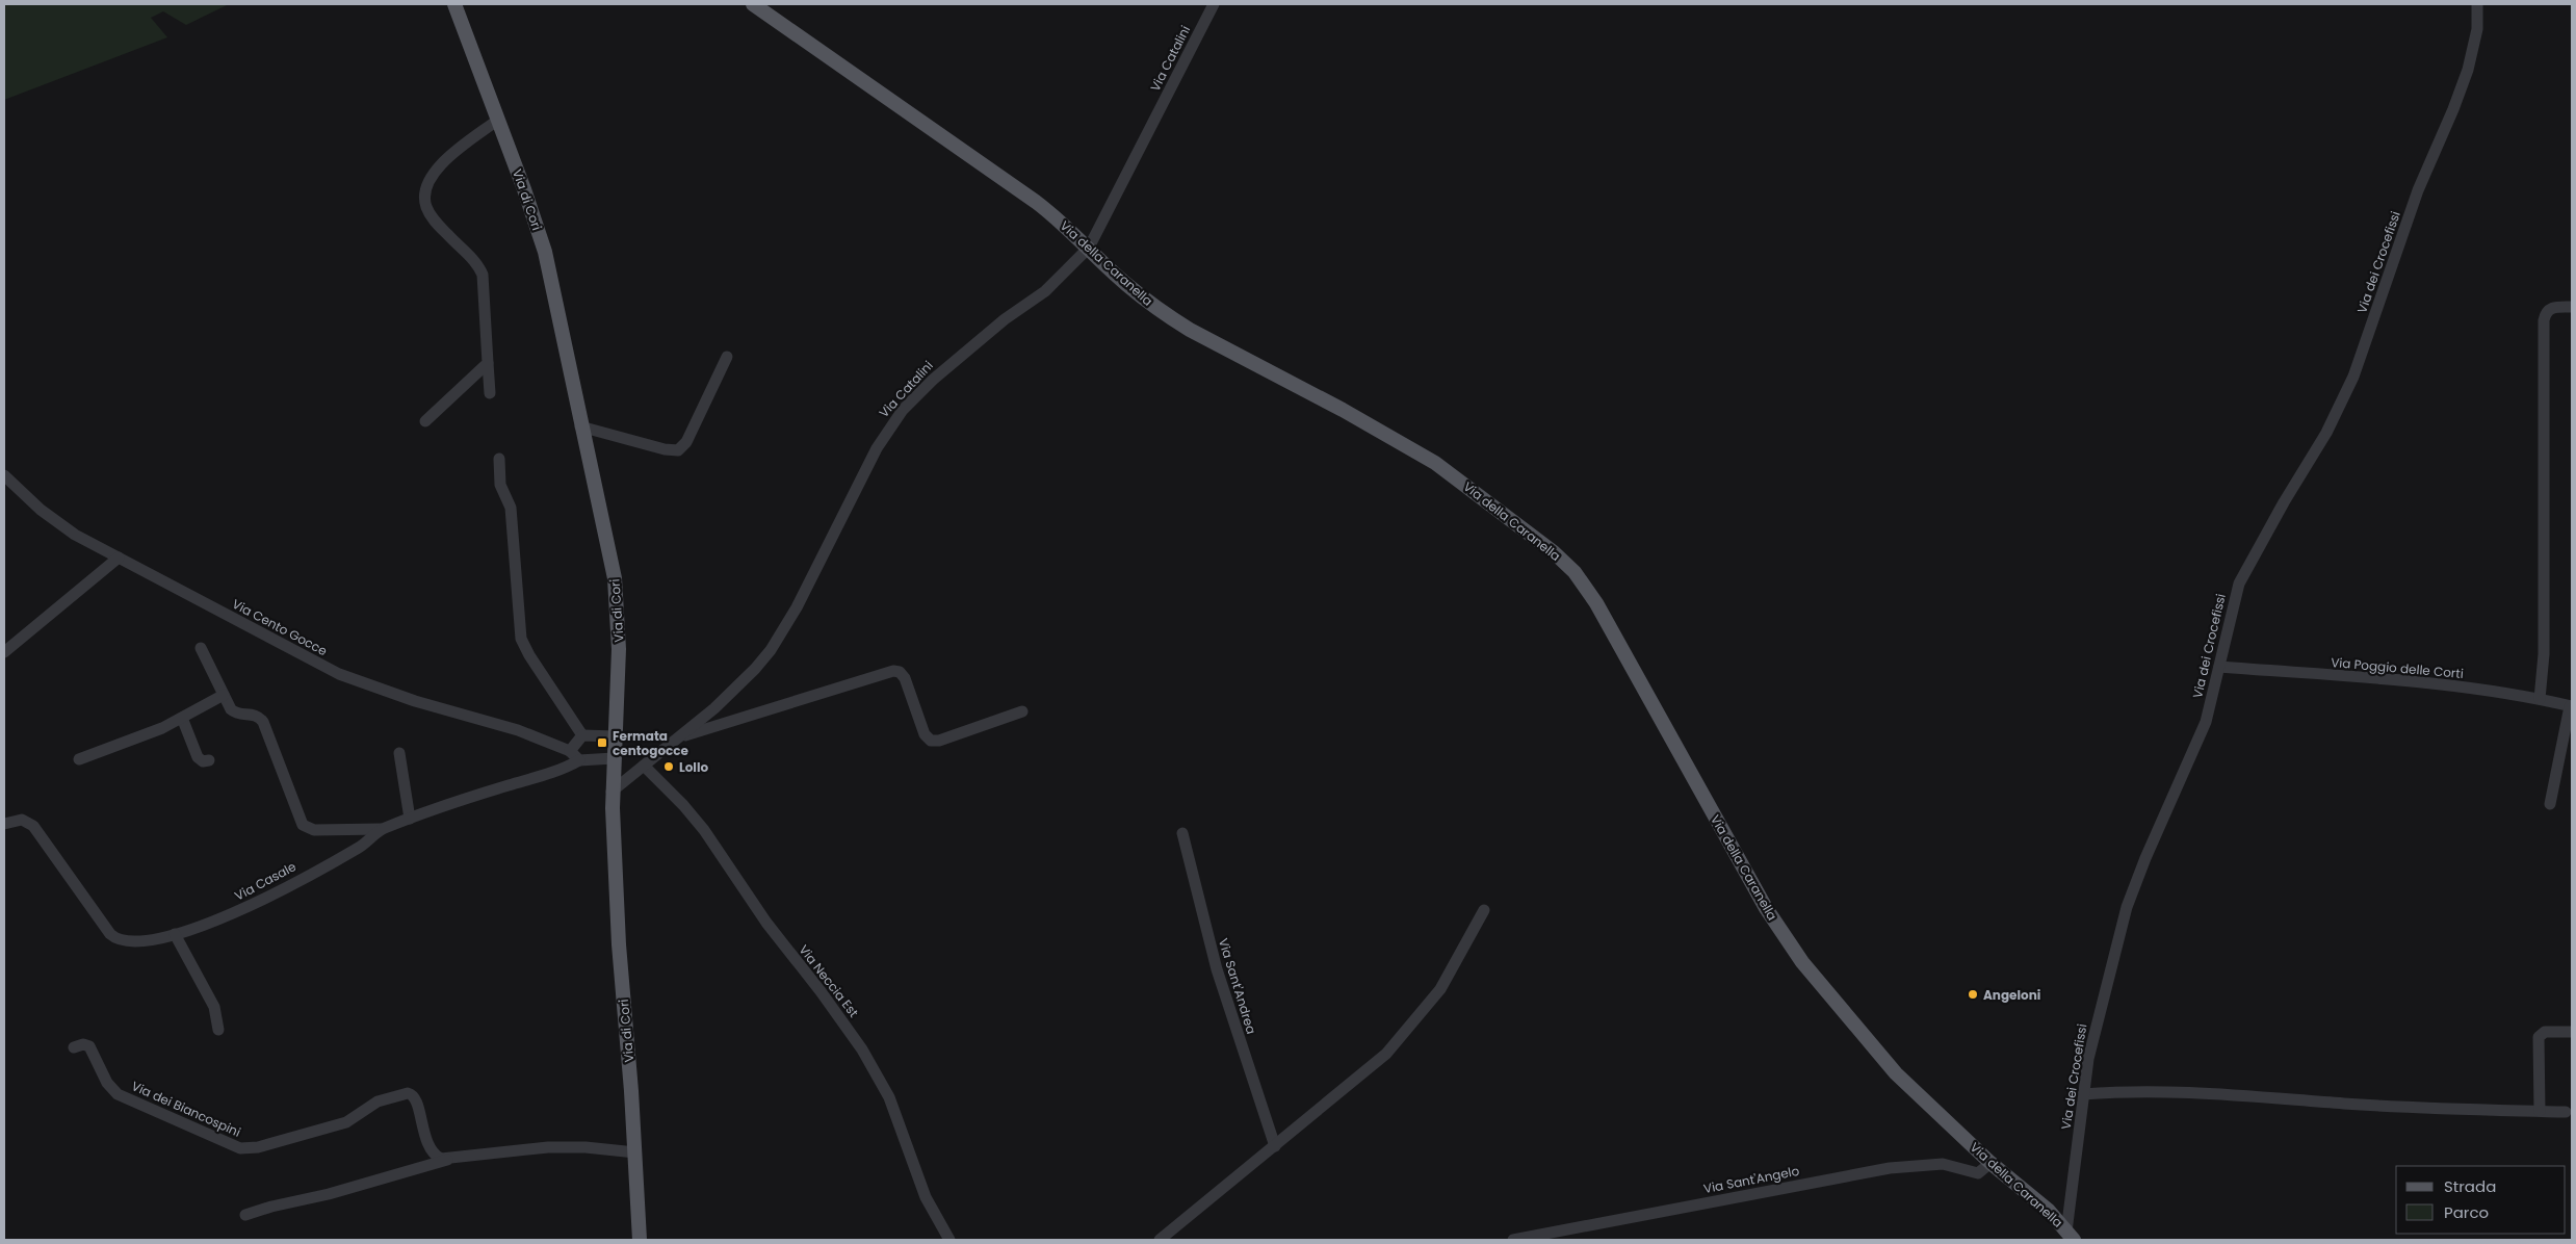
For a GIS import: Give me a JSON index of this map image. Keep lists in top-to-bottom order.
{
  "streets": {
    "main road": ["Via di Cori", "Via della Caranella"],
    "street": [
      "Via Catalini",
      "Via dei Crocefissi",
      "Via Cento Gocce",
      "Via Poggio delle Corti",
      "Via Casale",
      "Via Neccia Est",
      "Via Sant'Andrea",
      "Via dei Biancospini",
      "Via Sant'Angelo"
    ]
  },
  "crossings": [
    ["Via Catalini", "Via di Cori"],
    ["Via Catalini", "Via della Caranella"],
    ["Via Catalini", "Via Neccia Est"],
    ["Via dei Crocefissi", "Via della Caranella"],
    ["Via dei Crocefissi", "Via Poggio delle Corti"],
    ["Via della Caranella", "Via Sant'Angelo"]
  ],
  "places": {
    "transit": ["Fermata centogocce"],
    "other": ["Lollo", "Angeloni"]
  },
  "legend": ["Strada", "Parco"]
}
